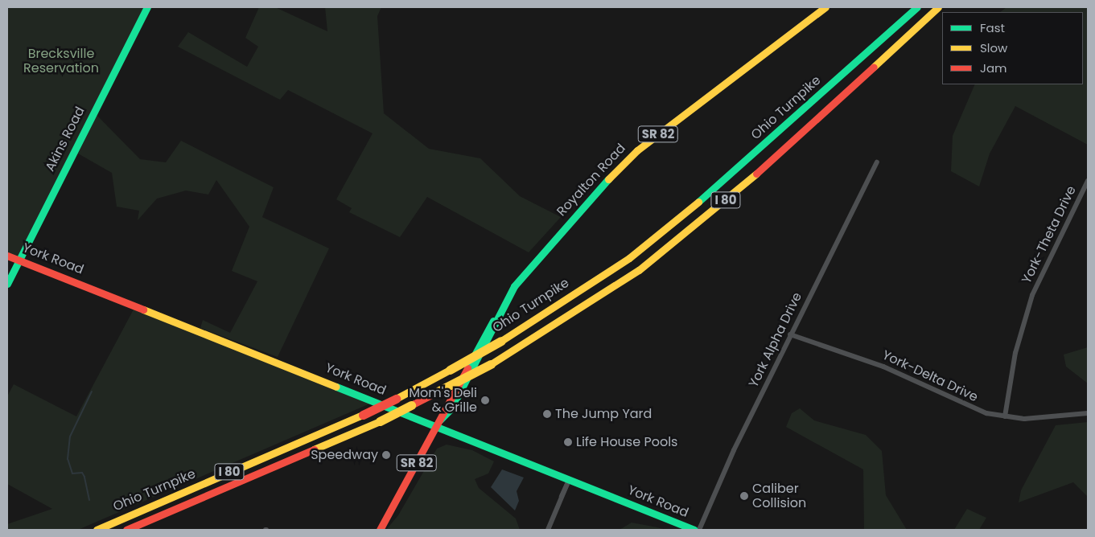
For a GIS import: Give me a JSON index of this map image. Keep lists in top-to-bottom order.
{
  "streets": {
    "main road": [
      "Ohio Turnpike",
      "SR 82",
      "Akins Road",
      "Royalton Road",
      "I 80",
      "York Road"
    ],
    "street": ["York-Theta Drive", "York Alpha Drive", "York-Delta Drive"]
  },
  "crossings": [
    ["Akins Road", "York Road"],
    ["Royalton Road", "York Road"],
    ["York-Theta Drive", "York-Delta Drive"],
    ["York Alpha Drive", "York-Delta Drive"]
  ],
  "parks": ["Brecksville Reservation"],
  "places": [
    "Mom's Deli & Grille",
    "The Jump Yard",
    "Life House Pools",
    "Speedway",
    "Caliber Collision"
  ],
  "legend": ["Fast", "Slow", "Jam"]
}
